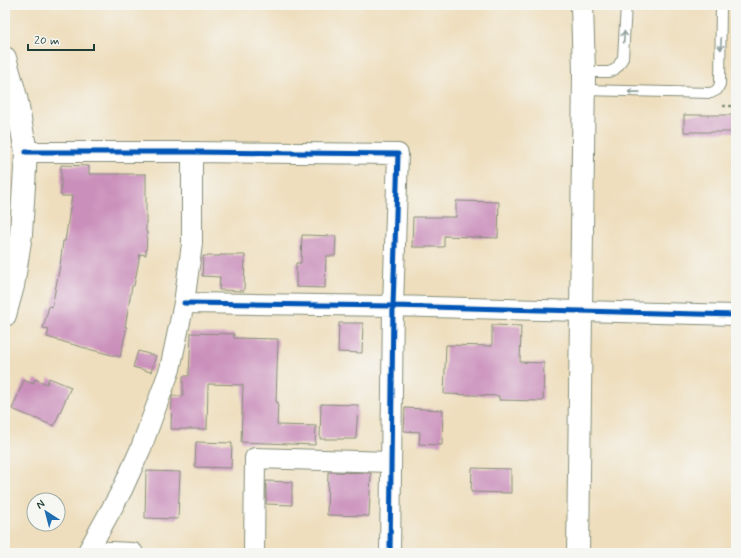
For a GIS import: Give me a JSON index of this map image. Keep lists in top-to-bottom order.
{
  "scale_bar": "20 m",
  "north": "top left"
}
